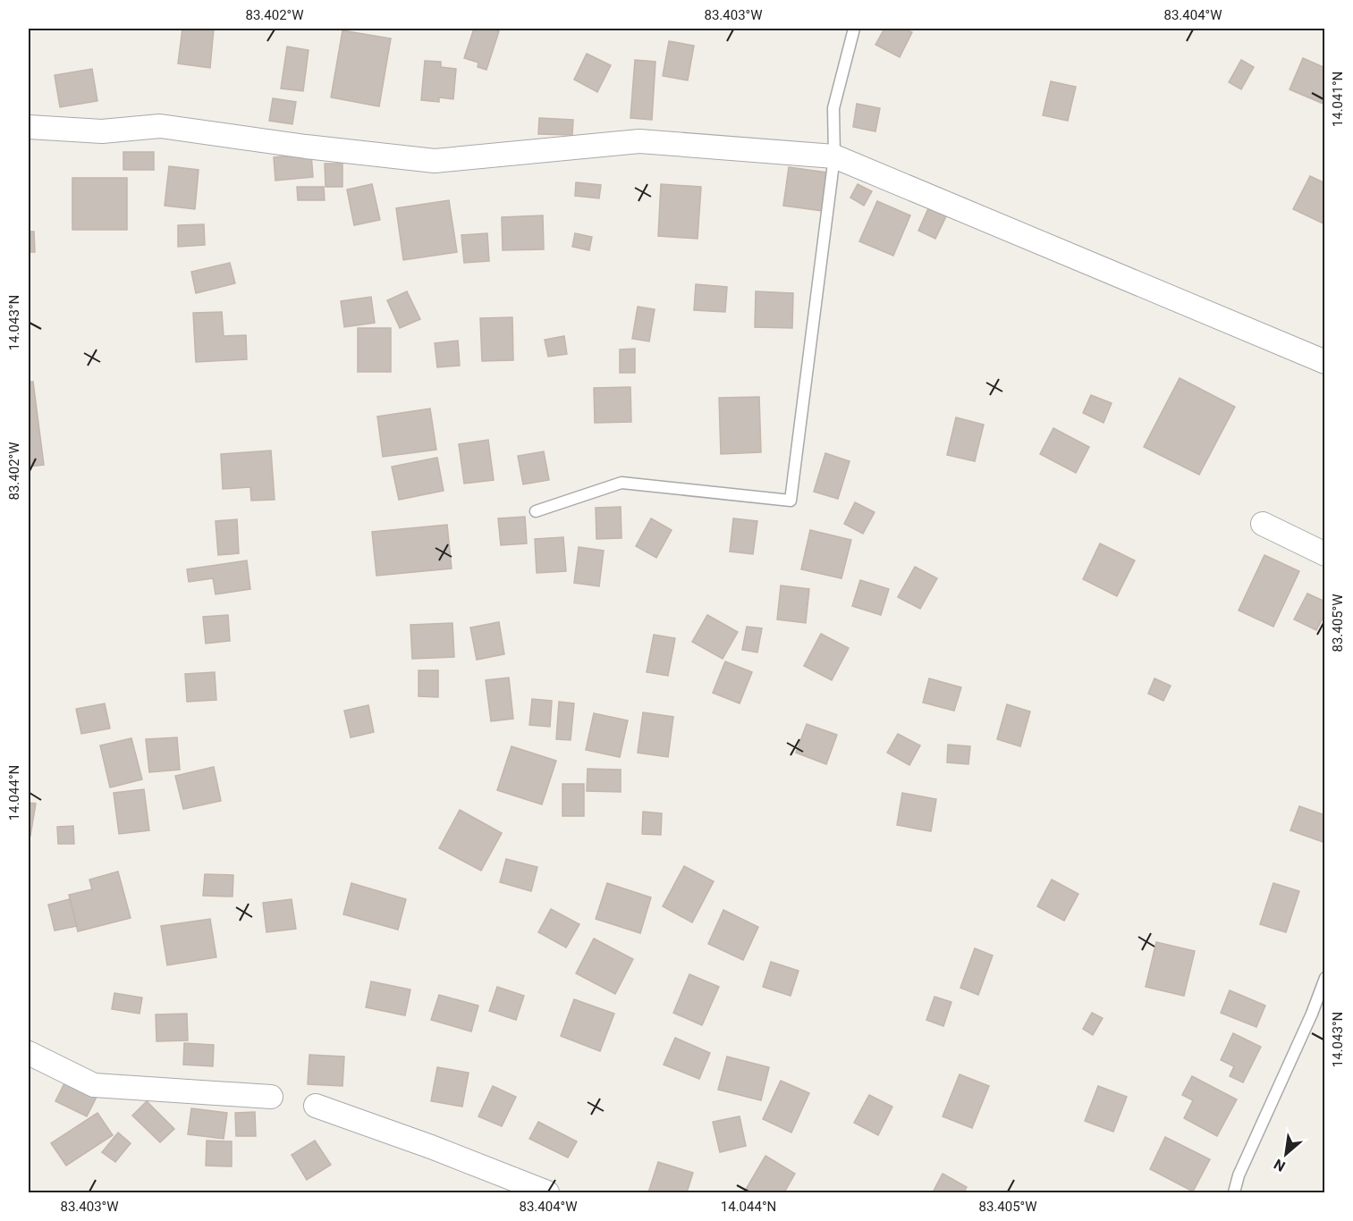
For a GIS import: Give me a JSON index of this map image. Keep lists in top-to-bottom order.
{
  "north": "bottom left",
  "coordinates": [
    "83.402°W",
    "83.403°W",
    "83.404°W",
    "14.041°N",
    "14.043°N",
    "83.405°W",
    "14.044°N"
  ]
}
